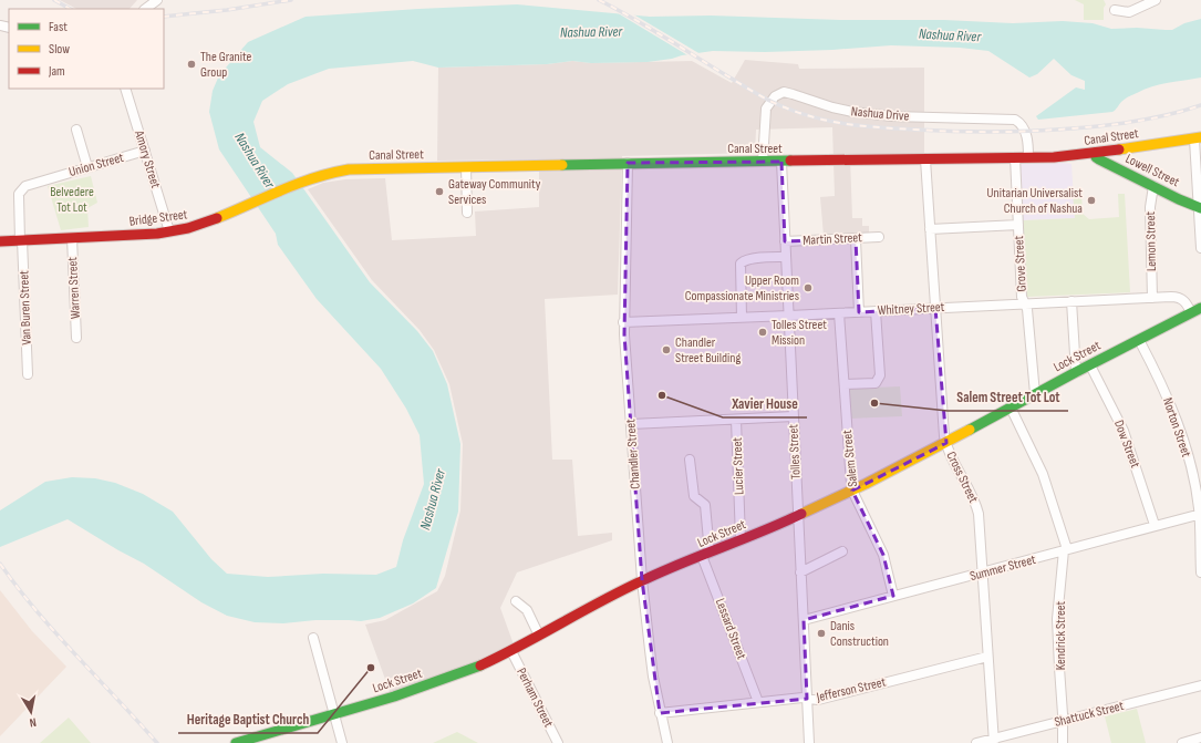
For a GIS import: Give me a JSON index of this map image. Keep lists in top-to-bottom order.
{
  "streets": {
    "street": [
      "Nashua Drive",
      "Canal Street",
      "Amory Street",
      "Union Street",
      "Lowell Street",
      "Bridge Street",
      "Martin Street",
      "Lemon Street",
      "Grove Street",
      "Warren Street",
      "Van Buren Street",
      "Whitney Street",
      "Lock Street",
      "Norton Street",
      "Dow Street",
      "Tolles Street",
      "Chandler Street",
      "Salem Street",
      "Lucier Street",
      "Cross Street",
      "Summer Street",
      "Lessard Street",
      "Kendrick Street",
      "Jefferson Street",
      "Perham Street",
      "Shattuck Street"
    ]
  },
  "crossings": [
    ["Nashua Drive", "Canal Street"],
    ["Canal Street", "Lowell Street"],
    ["Canal Street", "Bridge Street"],
    ["Canal Street", "Grove Street"],
    ["Canal Street", "Tolles Street"],
    ["Canal Street", "Chandler Street"],
    ["Canal Street", "Cross Street"],
    ["Amory Street", "Union Street"],
    ["Amory Street", "Bridge Street"],
    ["Union Street", "Bridge Street"],
    ["Union Street", "Van Buren Street"],
    ["Lowell Street", "Lemon Street"],
    ["Bridge Street", "Warren Street"],
    ["Bridge Street", "Van Buren Street"],
    ["Martin Street", "Tolles Street"],
    ["Lemon Street", "Whitney Street"],
    ["Grove Street", "Whitney Street"],
    ["Grove Street", "Lock Street"],
    ["Whitney Street", "Lock Street"],
    ["Whitney Street", "Tolles Street"],
    ["Whitney Street", "Chandler Street"],
    ["Whitney Street", "Salem Street"],
    ["Whitney Street", "Cross Street"],
    ["Lock Street", "Norton Street"],
    ["Lock Street", "Dow Street"],
    ["Lock Street", "Tolles Street"],
    ["Lock Street", "Chandler Street"],
    ["Lock Street", "Salem Street"],
    ["Lock Street", "Lucier Street"],
    ["Lock Street", "Cross Street"],
    ["Lock Street", "Lessard Street"],
    ["Lock Street", "Kendrick Street"],
    ["Lock Street", "Perham Street"],
    ["Norton Street", "Summer Street"],
    ["Dow Street", "Summer Street"],
    ["Tolles Street", "Summer Street"],
    ["Tolles Street", "Jefferson Street"],
    ["Chandler Street", "Jefferson Street"],
    ["Salem Street", "Summer Street"],
    ["Cross Street", "Summer Street"],
    ["Cross Street", "Jefferson Street"],
    ["Cross Street", "Shattuck Street"],
    ["Summer Street", "Kendrick Street"],
    ["Lessard Street", "Jefferson Street"],
    ["Kendrick Street", "Shattuck Street"]
  ],
  "water": ["Nashua River"],
  "parks": ["Belvedere Tot Lot"],
  "places": [
    "The Granite Group",
    "Gateway Community Services",
    "Unitarian Universalist Church of Nashua",
    "Upper Room Compassionate Ministries",
    "Tolles Street Mission",
    "Chandler Street Building",
    "Xavier House",
    "Salem Street Tot Lot",
    "Danis Construction",
    "Heritage Baptist Church"
  ],
  "legend": ["Fast", "Slow", "Jam"],
  "north": "bottom"
}
